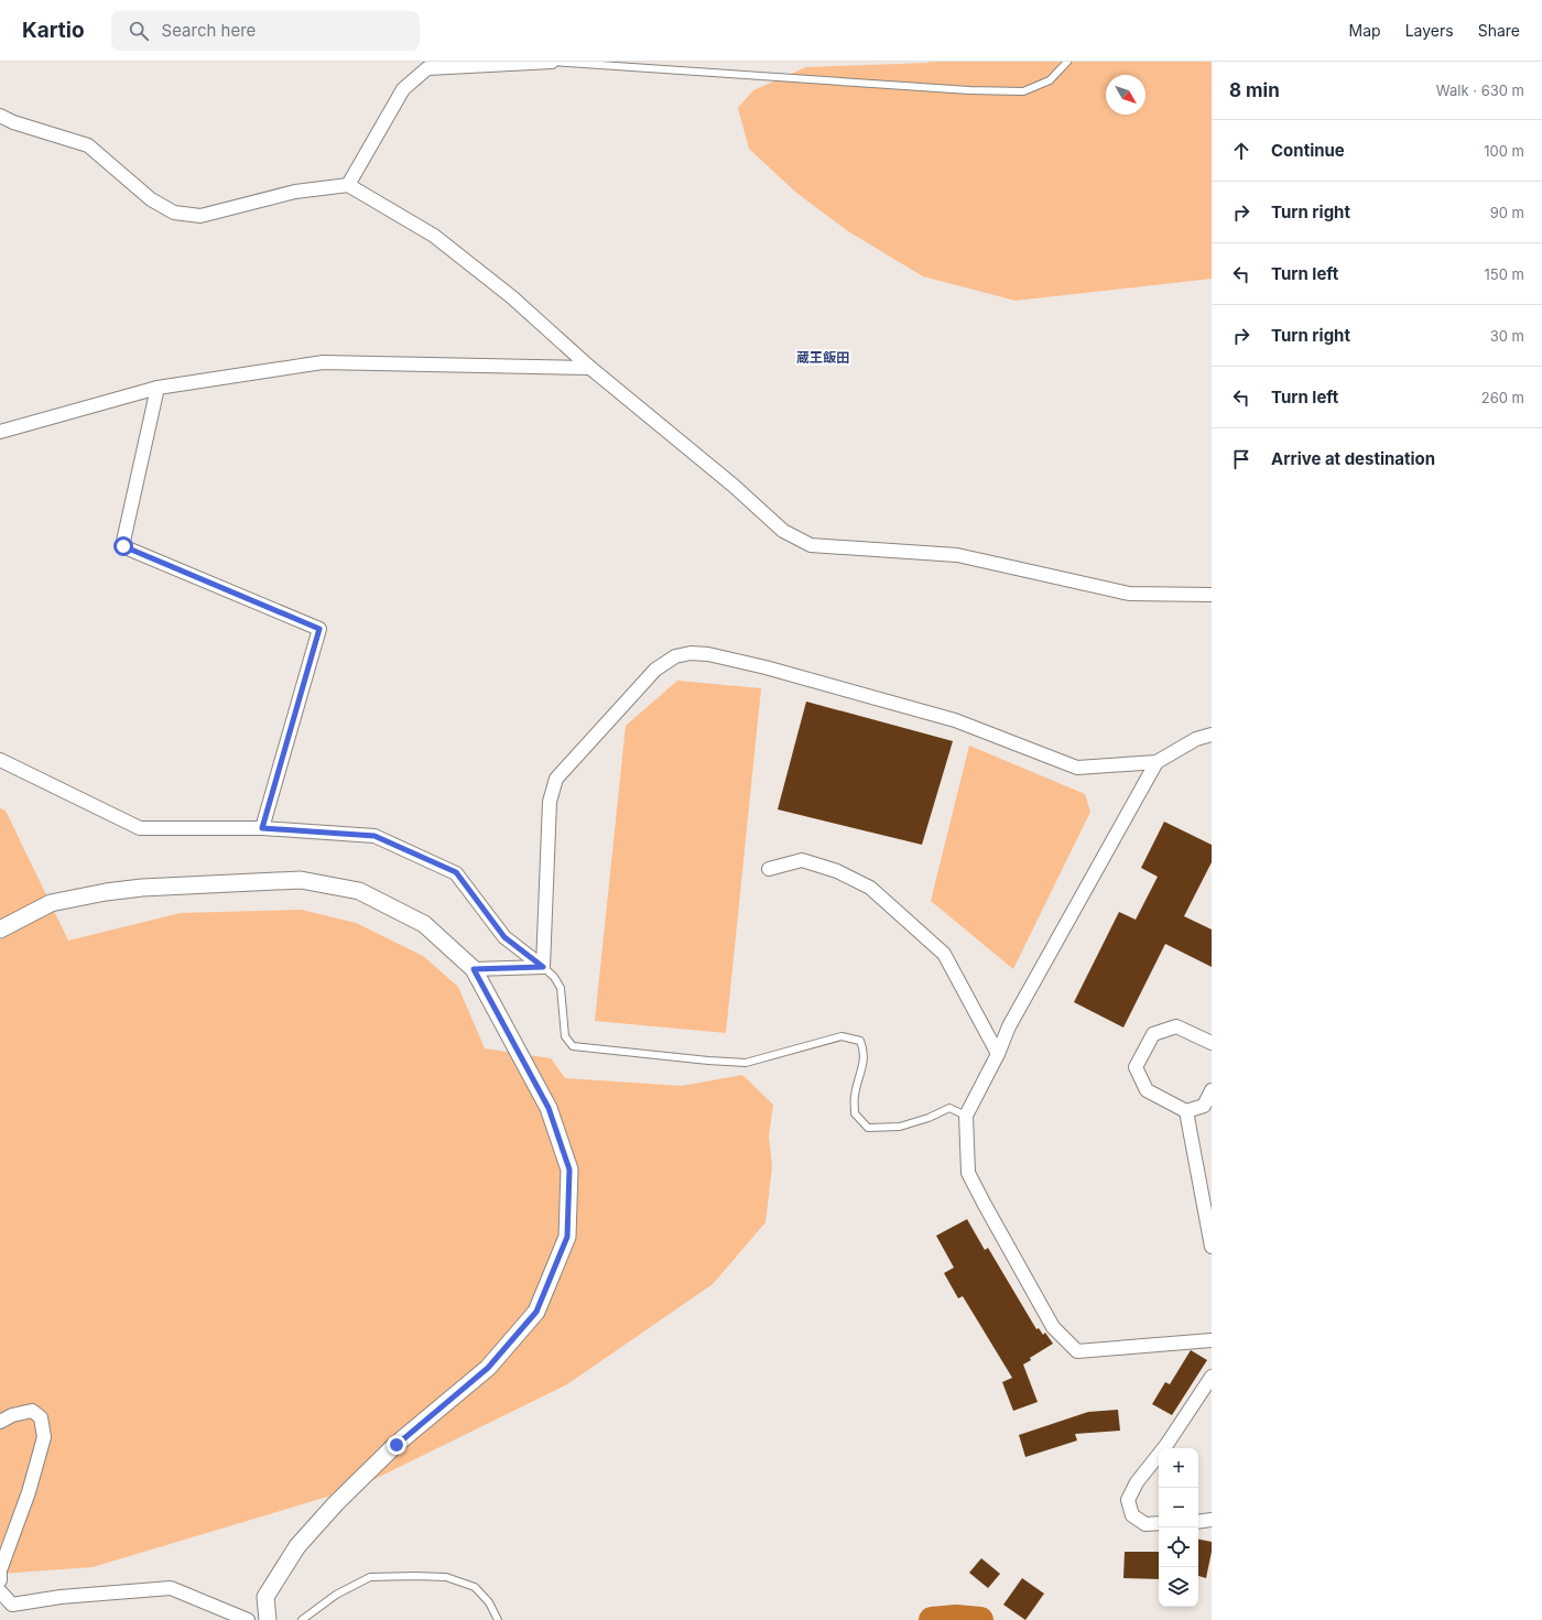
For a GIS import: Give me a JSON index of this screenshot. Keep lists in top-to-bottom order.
{
  "districts": ["蔵王飯田"],
  "north": "bottom right",
  "page": {
    "header": "Kartio",
    "search": "Search here",
    "nav": ["Map", "Layers", "Share"],
    "heading": ["8 min", "Walk · 630 m"],
    "list": [
      ["Continue", "100 m"],
      ["Turn right", "90 m"],
      ["Turn left", "150 m"],
      ["Turn right", "30 m"],
      ["Turn left", "260 m"],
      "Arrive at destination"
    ],
    "map_buttons": ["+", "−"]
  }
}
